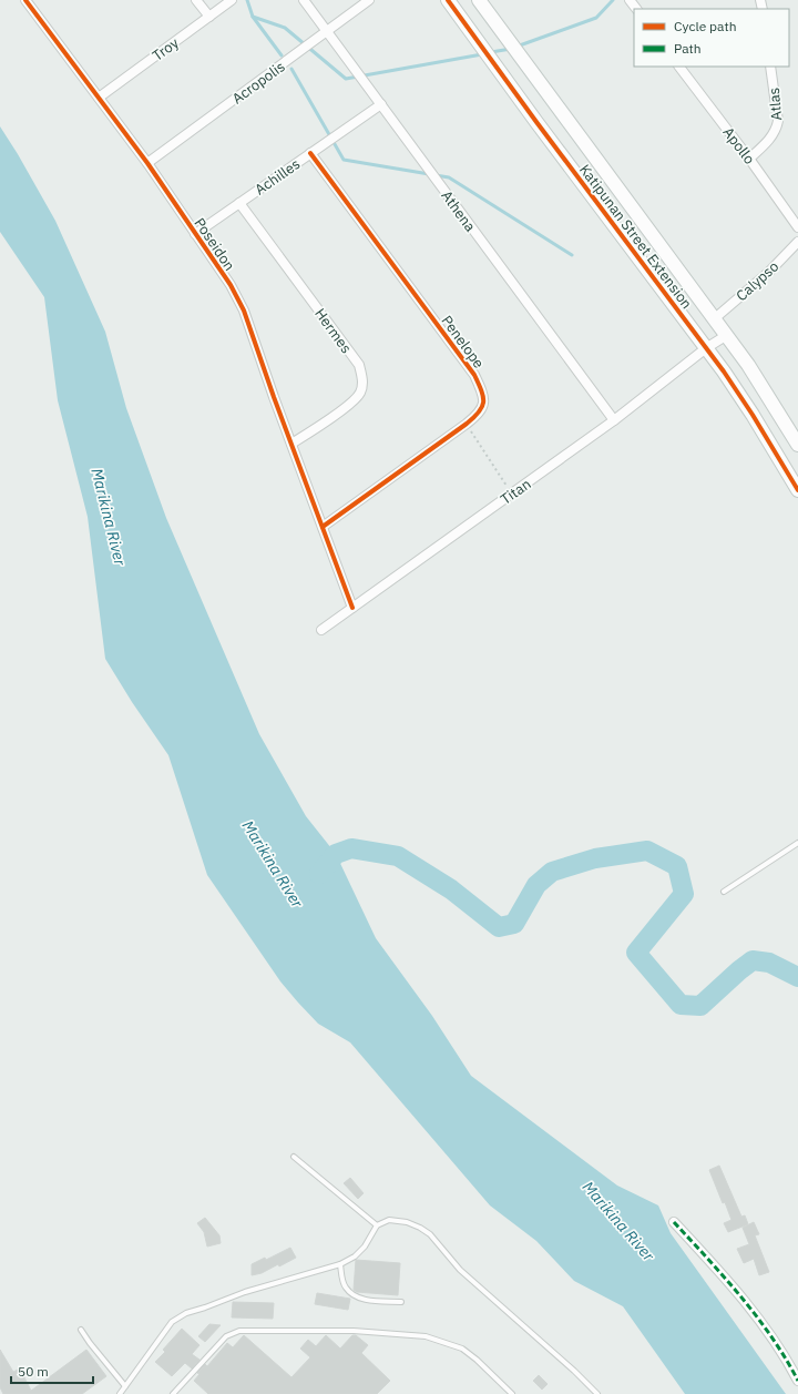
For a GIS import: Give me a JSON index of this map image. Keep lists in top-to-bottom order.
{
  "streets": {
    "street": [
      "Troy",
      "Acropolis",
      "Atlas",
      "Apollo",
      "Achilles",
      "Athena",
      "Katipunan Street Extension",
      "Poseidon",
      "Calypso",
      "Hermes",
      "Penelope",
      "Titan"
    ]
  },
  "crossings": [
    ["Troy", "Poseidon"],
    ["Acropolis", "Athena"],
    ["Acropolis", "Poseidon"],
    ["Atlas", "Apollo"],
    ["Achilles", "Athena"],
    ["Achilles", "Poseidon"],
    ["Achilles", "Hermes"],
    ["Achilles", "Penelope"],
    ["Athena", "Titan"],
    ["Katipunan Street Extension", "Calypso"],
    ["Katipunan Street Extension", "Titan"],
    ["Poseidon", "Hermes"],
    ["Poseidon", "Penelope"],
    ["Poseidon", "Titan"]
  ],
  "water": ["Marikina River"],
  "legend": ["Cycle path", "Path"],
  "scale_bar": "50 m"
}
